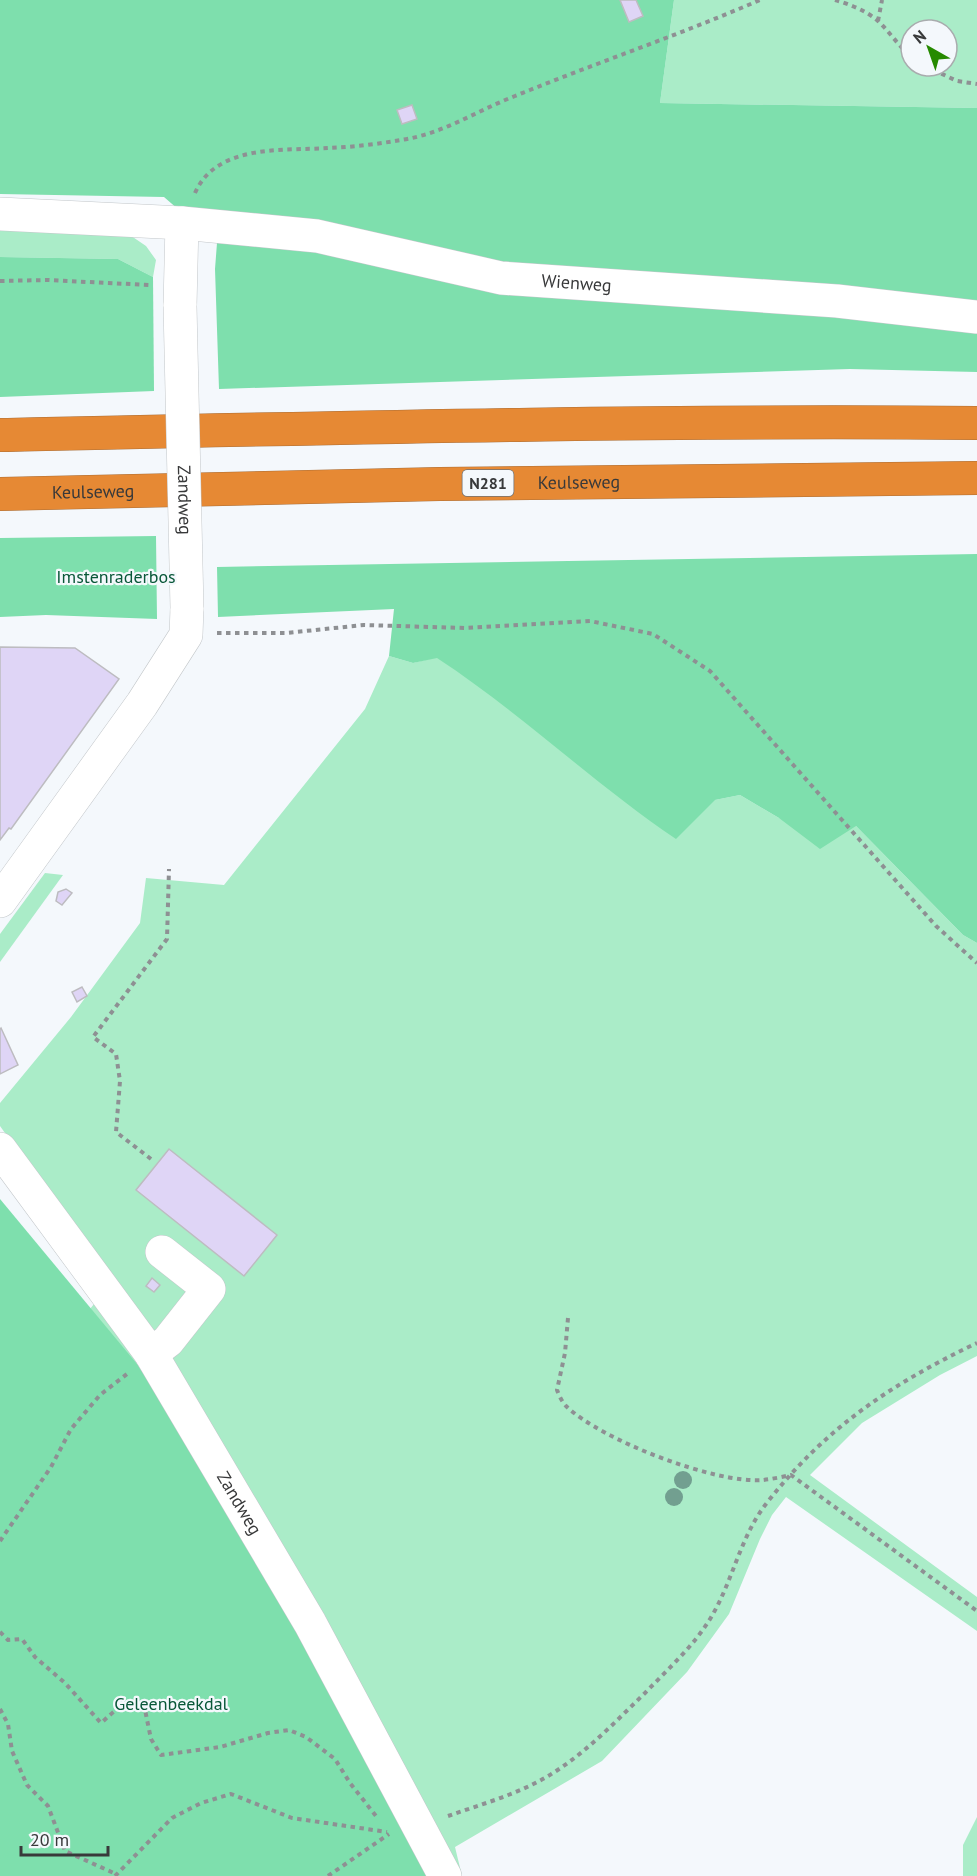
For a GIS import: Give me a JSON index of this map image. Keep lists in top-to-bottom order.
{
  "streets": {
    "highway": ["Keulseweg", "N281"],
    "street": ["Wienweg", "Zandweg"]
  },
  "crossings": [
    ["Wienweg", "Zandweg"]
  ],
  "parks": ["Imstenraderbos", "Geleenbeekdal"],
  "scale_bar": "20 m",
  "north": "top left"
}
